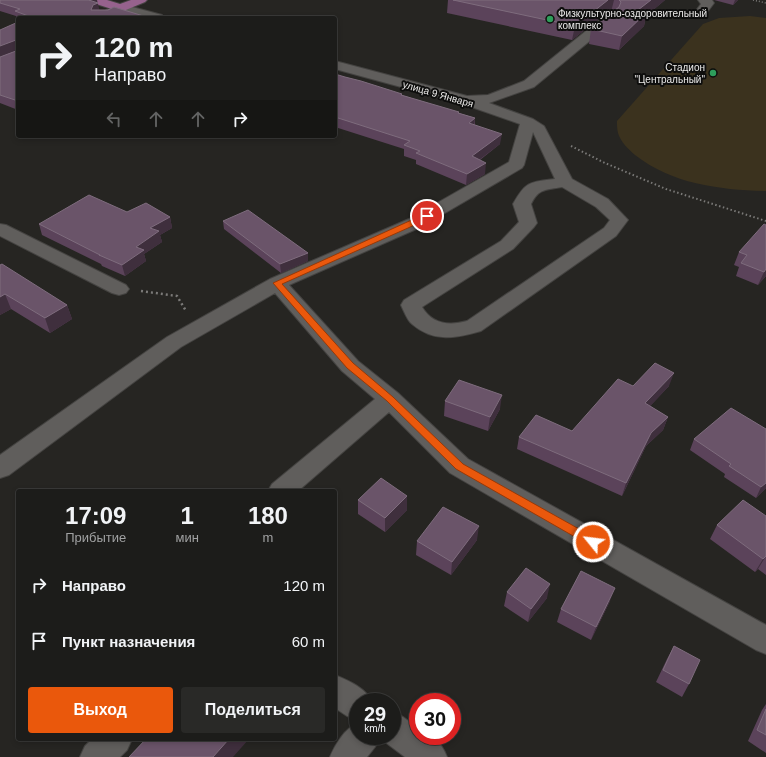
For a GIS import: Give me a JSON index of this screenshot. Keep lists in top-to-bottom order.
{
  "streets": {
    "street": ["улица 9 Января"]
  },
  "places": ["Физкультурно-оздоровительный комплекс", "Стадион \"Центральный\""],
  "page": {
    "turn": ["120 m", "Направо"],
    "eta": [
      "17:09",
      "Прибытие",
      "1",
      "мин",
      "180",
      "m"
    ],
    "list": [
      {
        "name": "Направо",
        "value": "120 m"
      },
      {
        "name": "Пункт назначения",
        "value": "60 m"
      }
    ],
    "buttons": ["Выход", "Поделиться"],
    "speed": "29 km/h",
    "limit": "30"
  }
}
